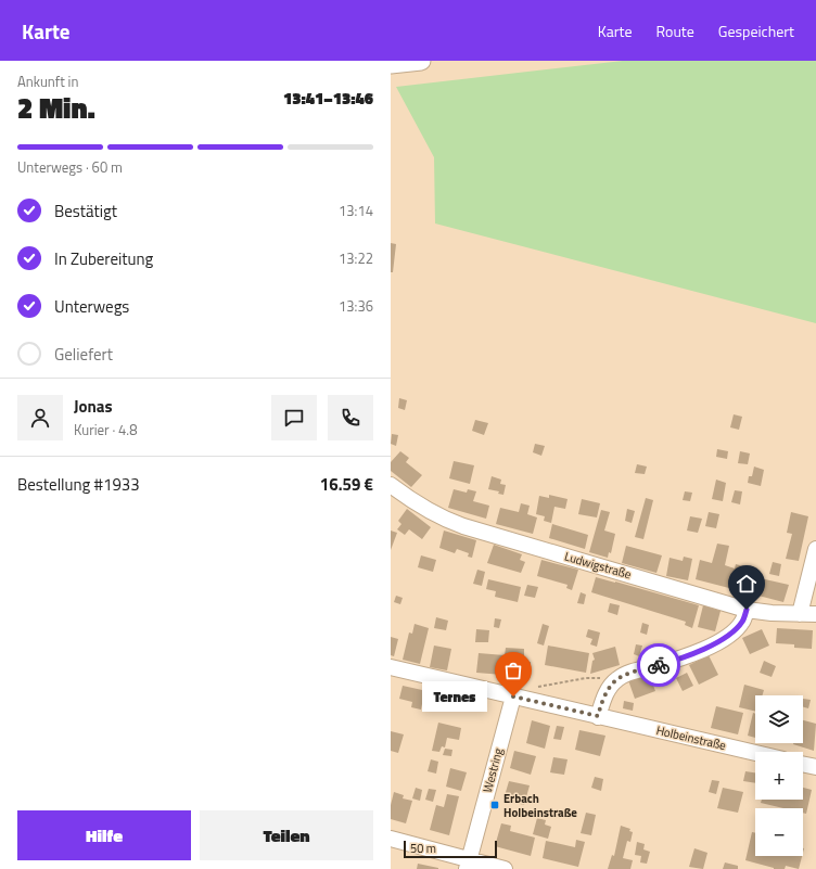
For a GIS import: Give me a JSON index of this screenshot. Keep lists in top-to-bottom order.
{
  "streets": {
    "street": ["Ludwigstraße", "Holbeinstraße", "Westring"]
  },
  "crossings": [
    ["Holbeinstraße", "Westring"]
  ],
  "places": {
    "other": ["Ternes"],
    "transit": ["Erbach Holbeinstraße"]
  },
  "scale_bar": "50 m",
  "page": {
    "header": "Karte",
    "nav": ["Karte", "Route", "Gespeichert"],
    "heading": ["2 Min.", "Ankunft in", "13:41–13:46"],
    "panel": [
      "Jonas",
      "Kurier · 4.8",
      "Bestellung #1933",
      "16.59 €"
    ],
    "bar": "Unterwegs · 60 m",
    "list": [
      ["Bestätigt", "13:14"],
      ["In Zubereitung", "13:22"],
      ["Unterwegs", "13:36"],
      "Geliefert"
    ],
    "bubble": "Ternes",
    "map_buttons": ["+", "−"],
    "buttons": ["Hilfe", "Teilen"],
    "scale": "50 m"
  }
}
